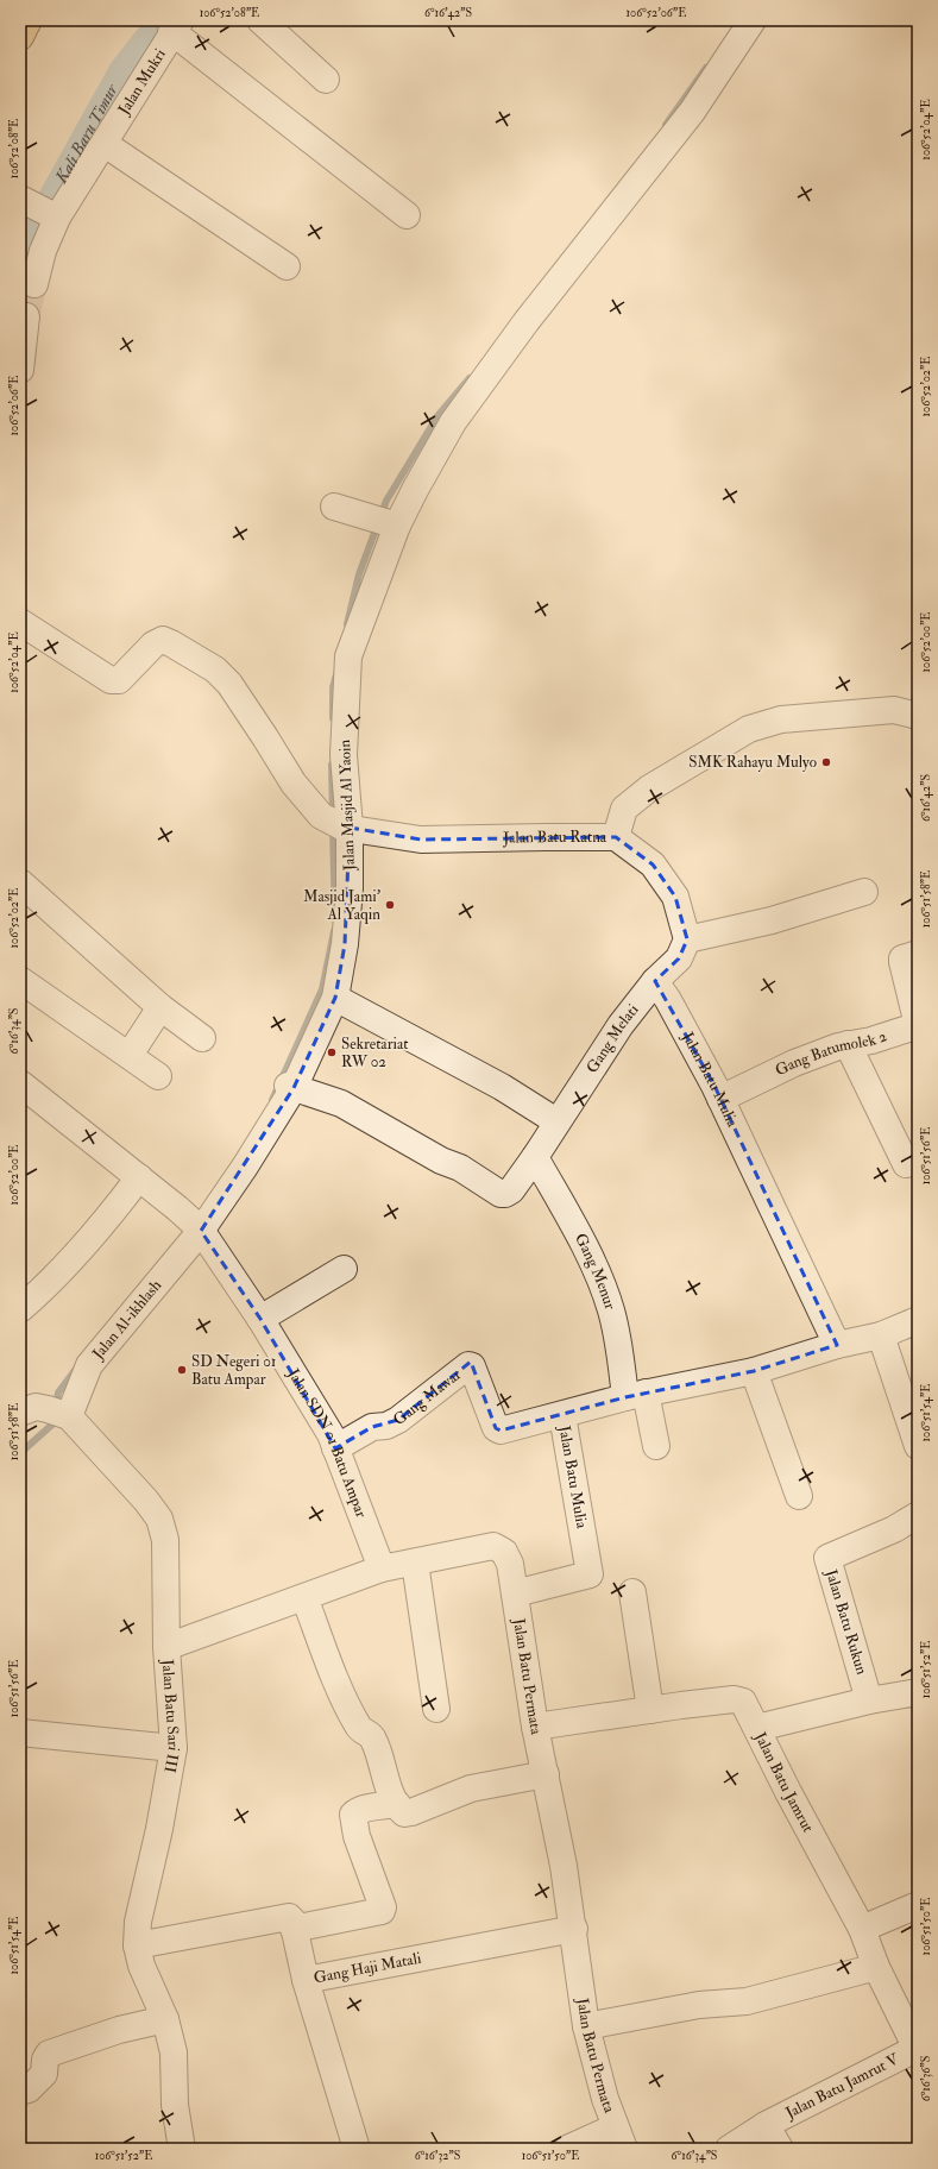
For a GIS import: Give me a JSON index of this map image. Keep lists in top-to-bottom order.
{
  "streets": {
    "street": [
      "Jalan Mukri",
      "Jalan Masjid Al Yaoin",
      "Jalan Batu Ratna",
      "Gang Melati",
      "Gang Batumolek 2",
      "Jalan Batu Mulia",
      "Gang Menur",
      "Jalan Al-ikhlash",
      "Gang Mawar",
      "Jalan SDN 01 Batu Ampar",
      "Jalan Batu Rukun",
      "Jalan Batu Permata",
      "Jalan Batu Sari III",
      "Jalan Batu Jamrut",
      "Gang Haji Matali",
      "Jalan Batu Jamrut V"
    ]
  },
  "crossings": [
    ["Jalan Masjid Al Yaoin", "Jalan Batu Ratna"],
    ["Jalan Masjid Al Yaoin", "Gang Melati"],
    ["Jalan Masjid Al Yaoin", "Jalan Al-ikhlash"],
    ["Jalan Masjid Al Yaoin", "Jalan SDN 01 Batu Ampar"],
    ["Gang Melati", "Jalan Batu Mulia"],
    ["Gang Melati", "Gang Menur"],
    ["Gang Batumolek 2", "Jalan Batu Mulia"],
    ["Jalan Batu Mulia", "Gang Menur"],
    ["Jalan Batu Mulia", "Gang Mawar"],
    ["Jalan Batu Mulia", "Jalan Batu Permata"],
    ["Jalan Al-ikhlash", "Jalan SDN 01 Batu Ampar"],
    ["Jalan Al-ikhlash", "Jalan Batu Sari III"],
    ["Gang Mawar", "Jalan SDN 01 Batu Ampar"],
    ["Jalan SDN 01 Batu Ampar", "Jalan Batu Permata"],
    ["Jalan Batu Permata", "Jalan Batu Sari III"],
    ["Jalan Batu Permata", "Jalan Batu Jamrut"],
    ["Jalan Batu Permata", "Gang Haji Matali"],
    ["Jalan Batu Jamrut", "Jalan Batu Jamrut V"]
  ],
  "water": ["Kali Baru Timur"],
  "places": [
    "SMK Rahayu Mulyo",
    "Masjid Jami' Al Yaqin",
    "Sekretariat RW 02",
    "SD Negeri 01 Batu Ampar"
  ],
  "coordinates": [
    "106°52'08\"E",
    "6°16'42\"S",
    "106°52'06\"E",
    "106°52'04\"E",
    "106°52'02\"E",
    "106°52'00\"E",
    "106°51'58\"E",
    "6°16'34\"S",
    "106°51'56\"E",
    "106°51'54\"E",
    "106°51'52\"E",
    "106°51'50\"E",
    "6°16'36\"S",
    "6°16'32\"S"
  ]
}
